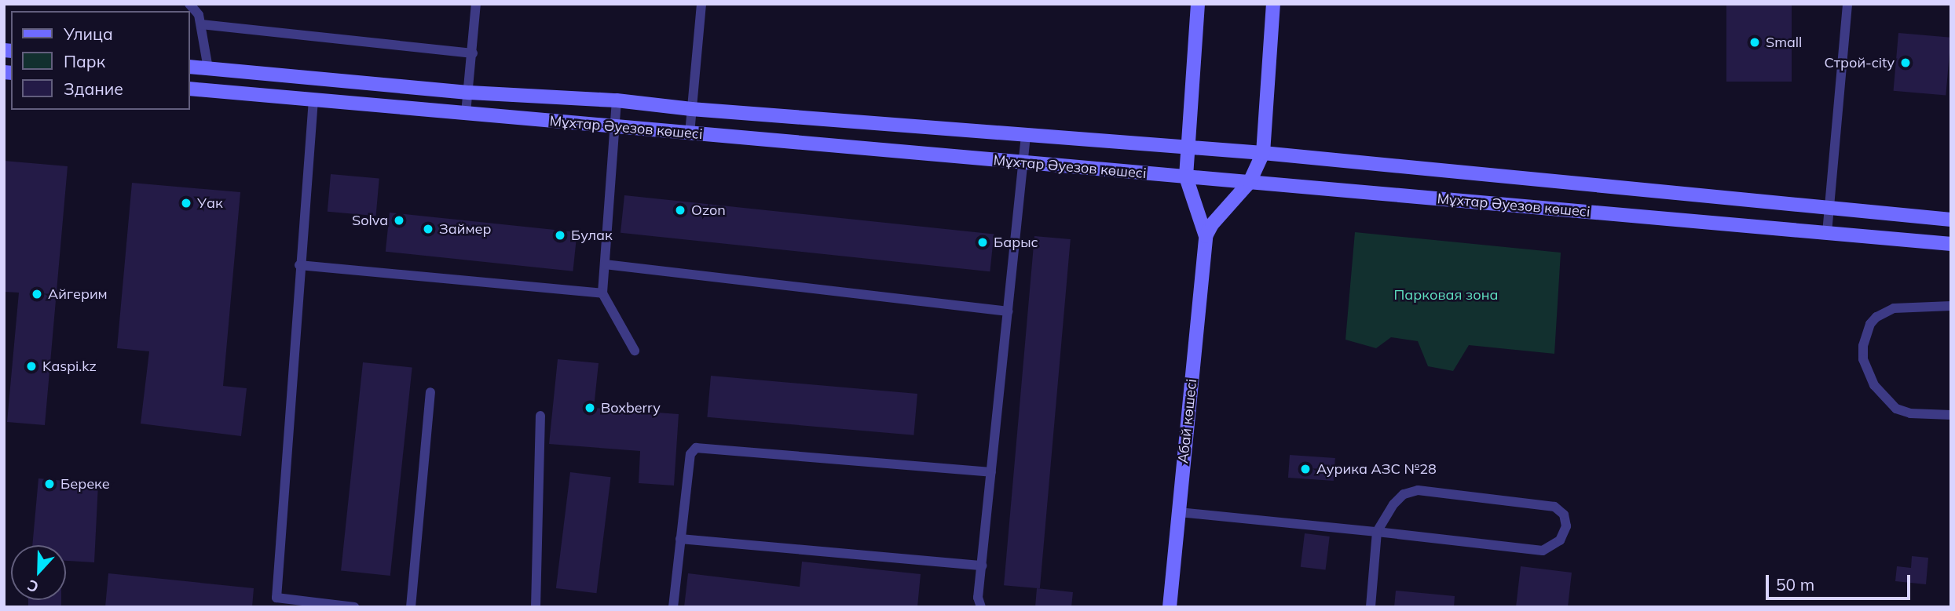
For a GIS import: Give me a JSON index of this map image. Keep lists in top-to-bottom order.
{
  "streets": {
    "main road": ["Мұхтар Әуезов көшесі", "Абай көшесі"]
  },
  "crossings": [
    ["Мұхтар Әуезов көшесі", "Абай көшесі"]
  ],
  "parks": ["Парковая зона"],
  "places": [
    "Small",
    "Строй-city",
    "Уак",
    "Ozon",
    "Solva",
    "Займер",
    "Булак",
    "Барыс",
    "Айгерим",
    "Kaspi.kz",
    "Boxberry",
    "Аурика АЗС №28",
    "Береке"
  ],
  "legend": ["Улица", "Парк", "Здание"],
  "scale_bar": "50 m",
  "north": "bottom"
}
